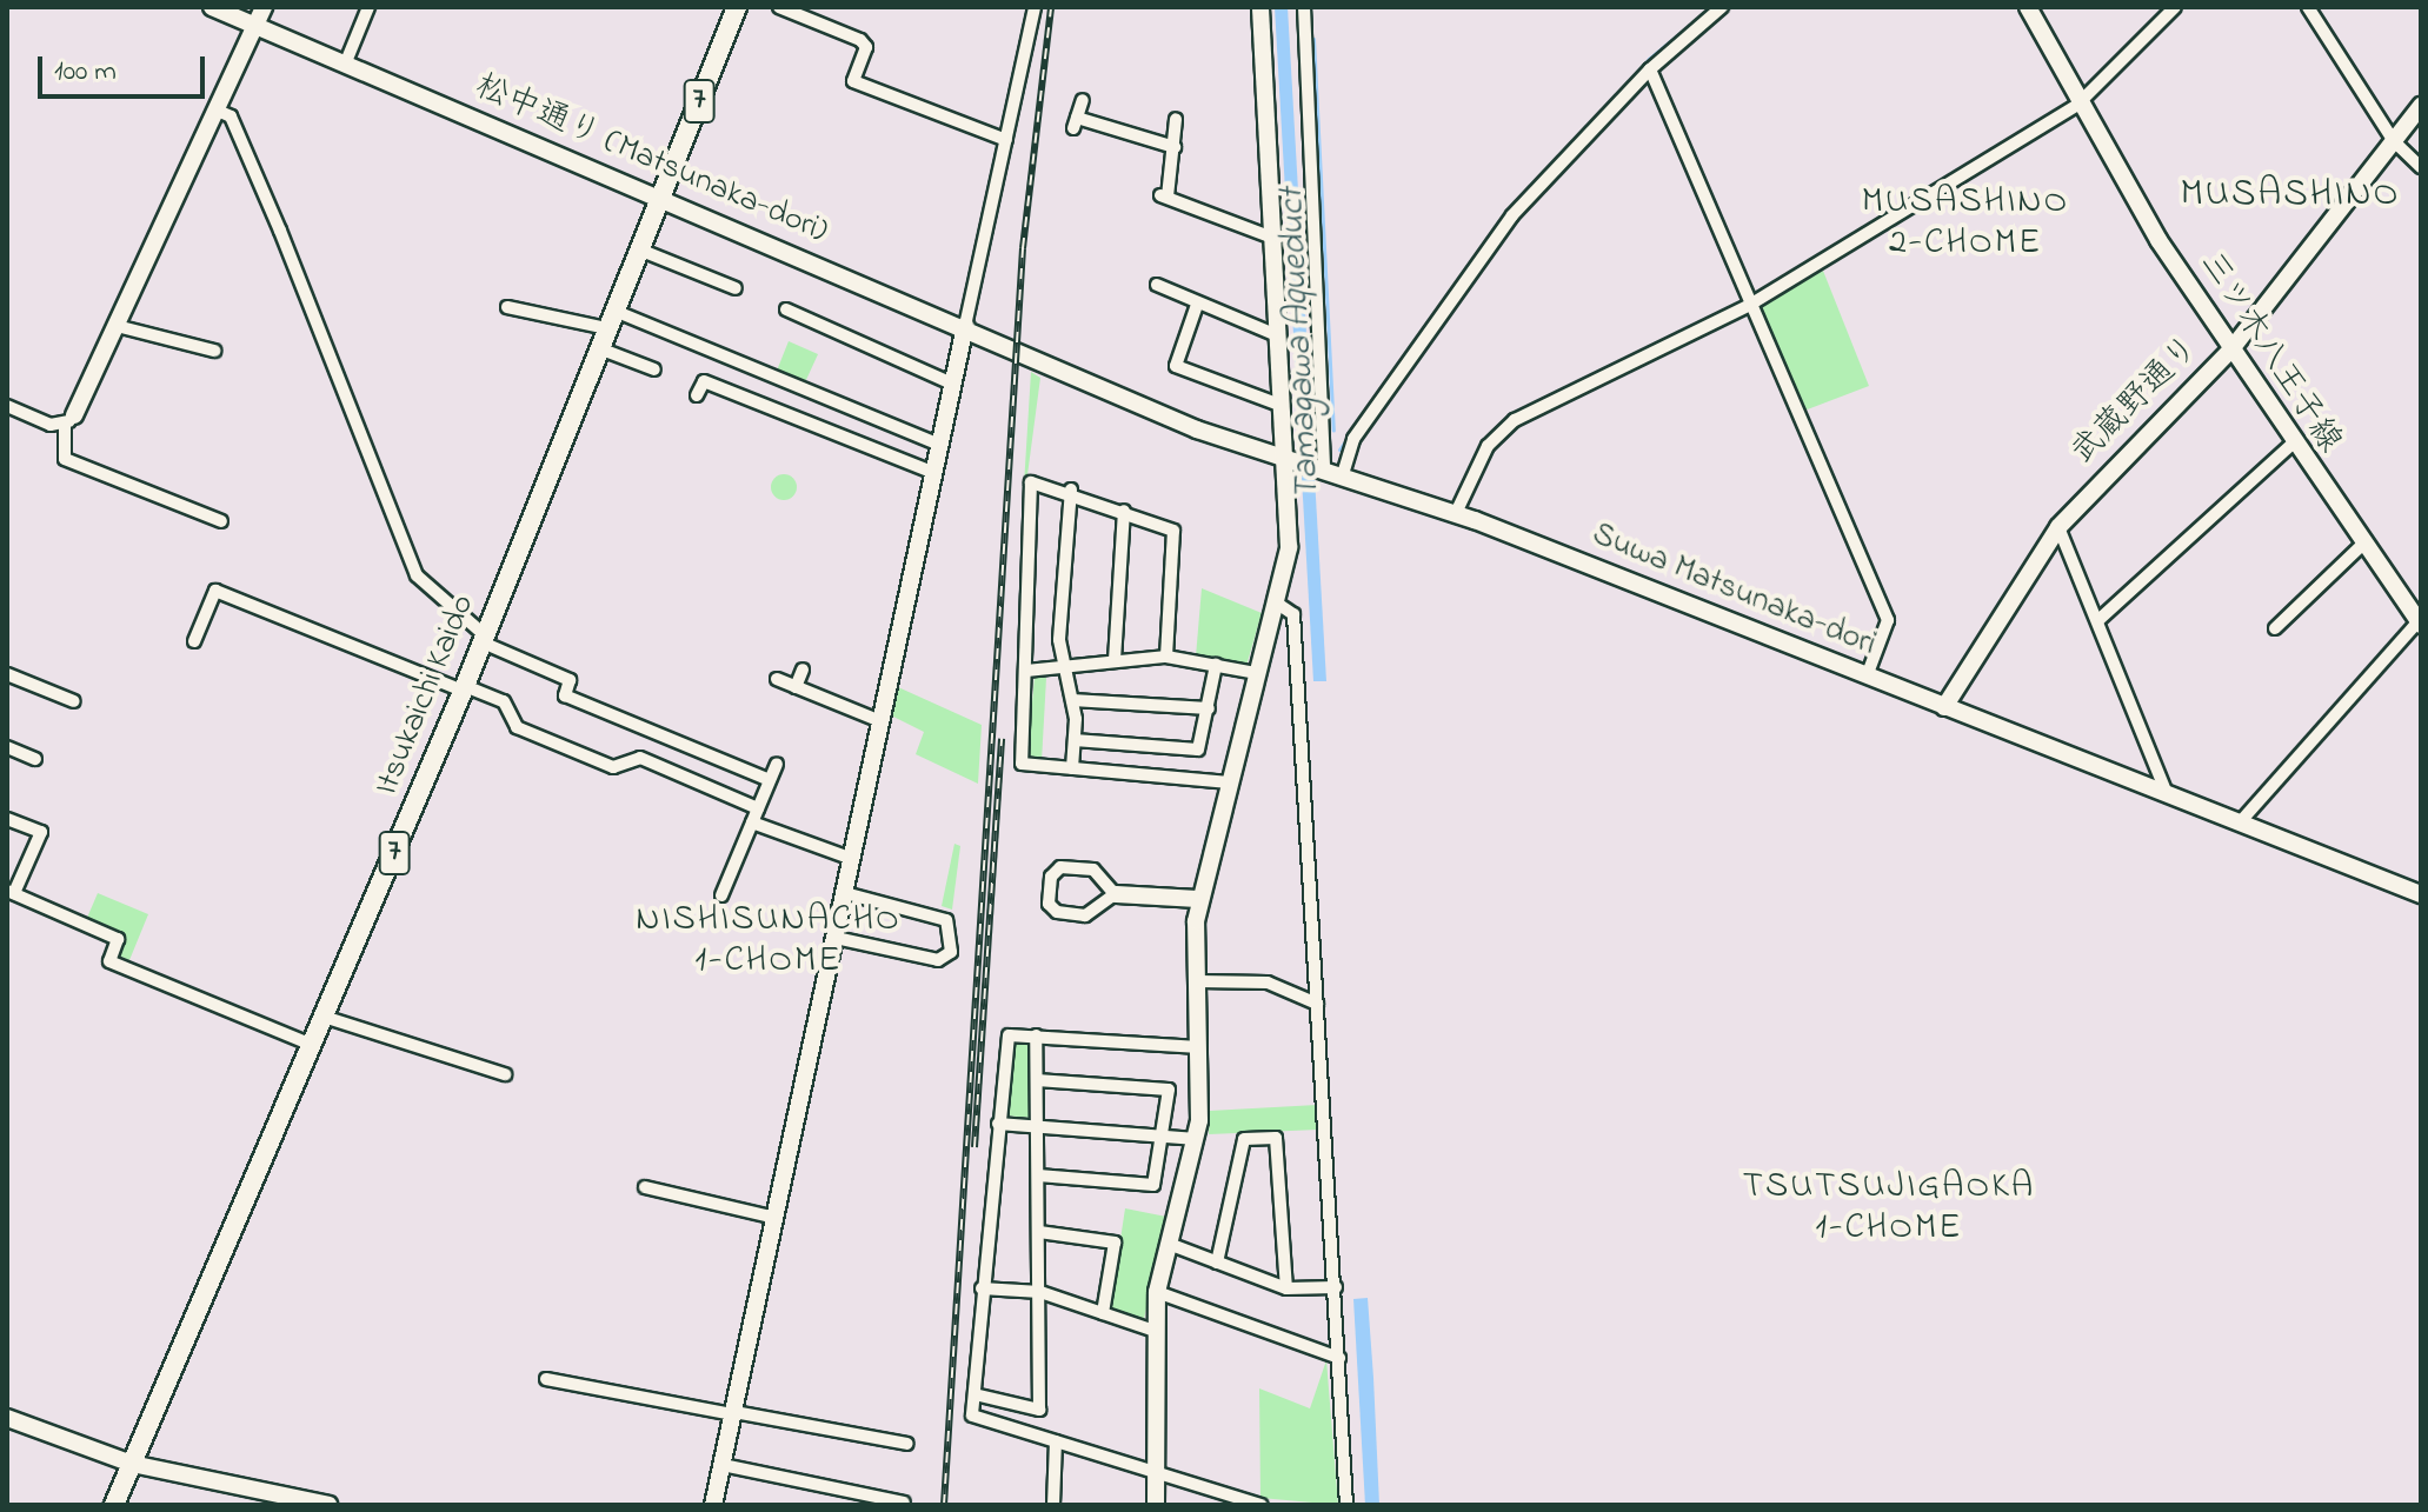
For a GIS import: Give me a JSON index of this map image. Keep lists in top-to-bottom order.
{
  "streets": {
    "main road": ["7", "Itsukaichi Kaido"],
    "street": [
      "松中通り (Matsunaka-dori)",
      "三ツ木八王子線",
      "武蔵野通り",
      "Suwa Matsunaka-dori"
    ]
  },
  "crossings": [
    ["松中通り (Matsunaka-dori)", "Suwa Matsunaka-dori"],
    ["松中通り (Matsunaka-dori)", "Itsukaichi Kaido"],
    ["三ツ木八王子線", "武蔵野通り"],
    ["武蔵野通り", "Suwa Matsunaka-dori"]
  ],
  "districts": [
    "MUSASHINO",
    "MUSASHINO 2-CHOME",
    "NISHISUNACHO 1-CHOME",
    "TSUTSUJIGAOKA 1-CHOME"
  ],
  "water": ["Tamagawa Aqueduct"],
  "scale_bar": "100 m"
}
